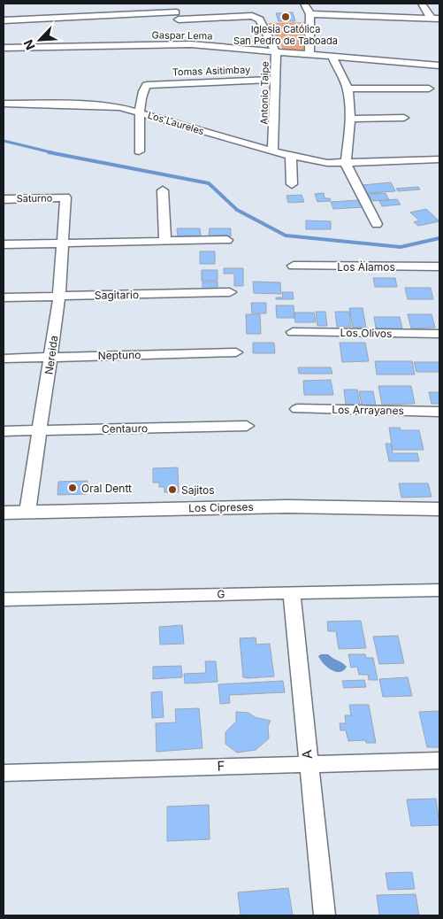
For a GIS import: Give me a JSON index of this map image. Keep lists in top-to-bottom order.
{
  "streets": {
    "street": [
      "Gaspar Lema",
      "Tomas Asitimbay",
      "Antonio Taipe",
      "Los Laureles",
      "Saturno",
      "Los Àlamos",
      "Sagitario",
      "Los Olivos",
      "Nereida",
      "Neptuno",
      "Los Arrayanes",
      "Centauro",
      "Los Cipreses",
      "G",
      "A",
      "F"
    ]
  },
  "crossings": [
    ["Gaspar Lema", "Antonio Taipe"],
    ["Tomas Asitimbay", "Antonio Taipe"],
    ["Tomas Asitimbay", "Los Laureles"],
    ["Antonio Taipe", "Los Laureles"],
    ["Saturno", "Nereida"],
    ["Sagitario", "Nereida"],
    ["Nereida", "Neptuno"],
    ["Nereida", "Centauro"],
    ["Nereida", "Los Cipreses"],
    ["G", "A"],
    ["A", "F"]
  ],
  "places": ["Iglesia Católica San Pedro de Taboada", "Oral Dentt", "Sajitos"],
  "north": "bottom left"
}
